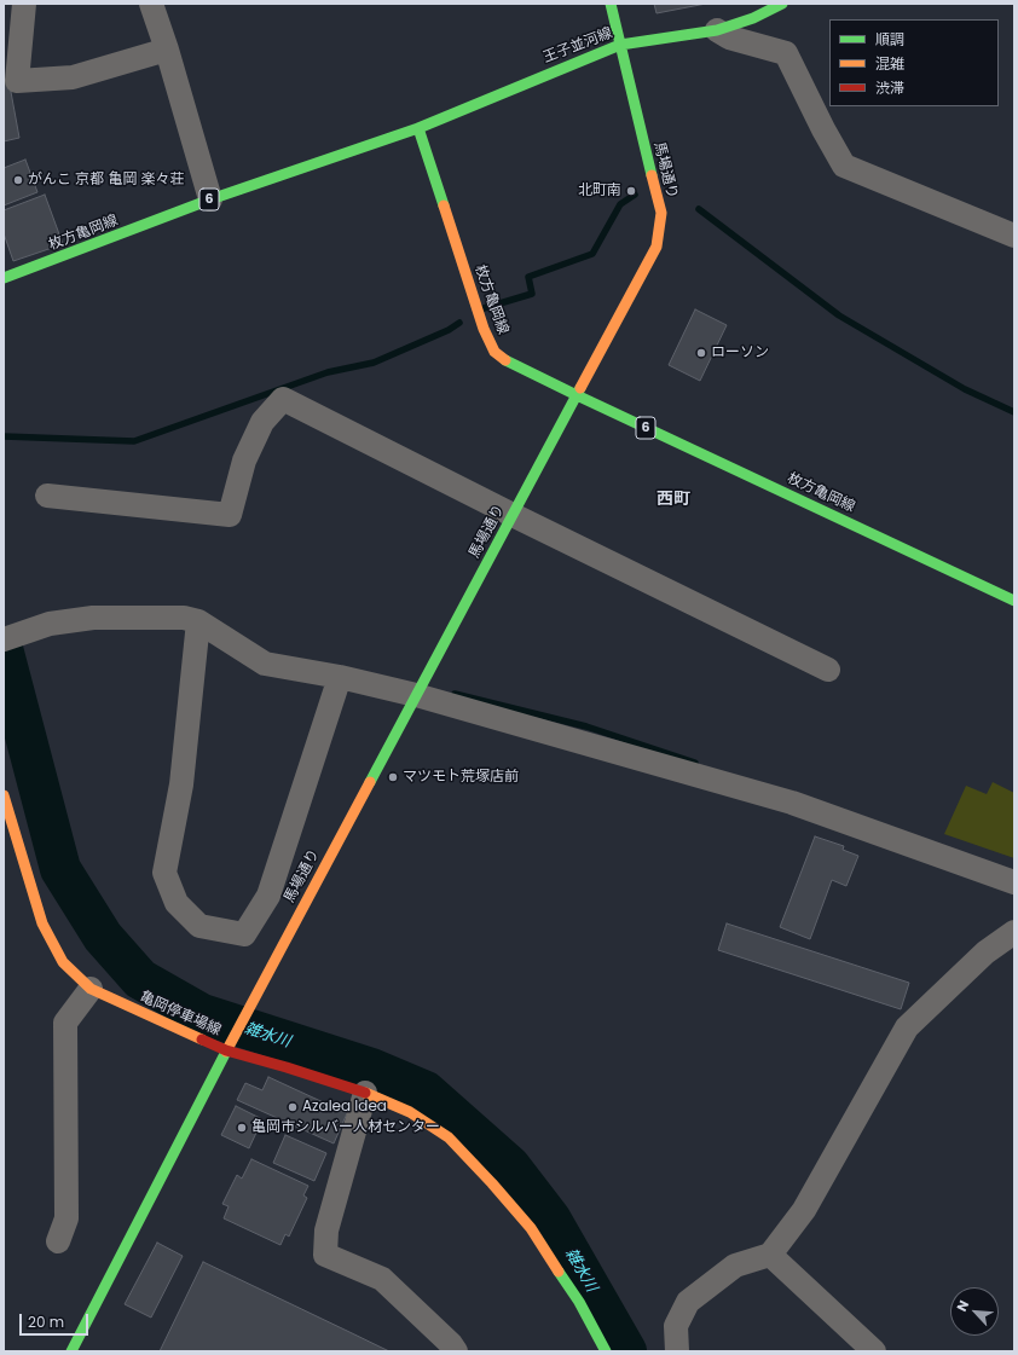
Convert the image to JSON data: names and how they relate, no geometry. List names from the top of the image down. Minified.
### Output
{"streets":{"main road":["王子並河線","馬場通り","6","枚方亀岡線","亀岡停車場線"]},"crossings":[["王子並河線","馬場通り"],["王子並河線","枚方亀岡線"],["馬場通り","枚方亀岡線"],["馬場通り","亀岡停車場線"]],"districts":["西町"],"water":["雑水川"],"places":["がんこ 京都 亀岡 楽々荘","北町南","ローソン","マツモト荒塚店前","Azalea Idea","亀岡市シルバー人材センター"],"legend":["順調","混雑","渋滞"],"scale_bar":"20 m","north":"top left"}
